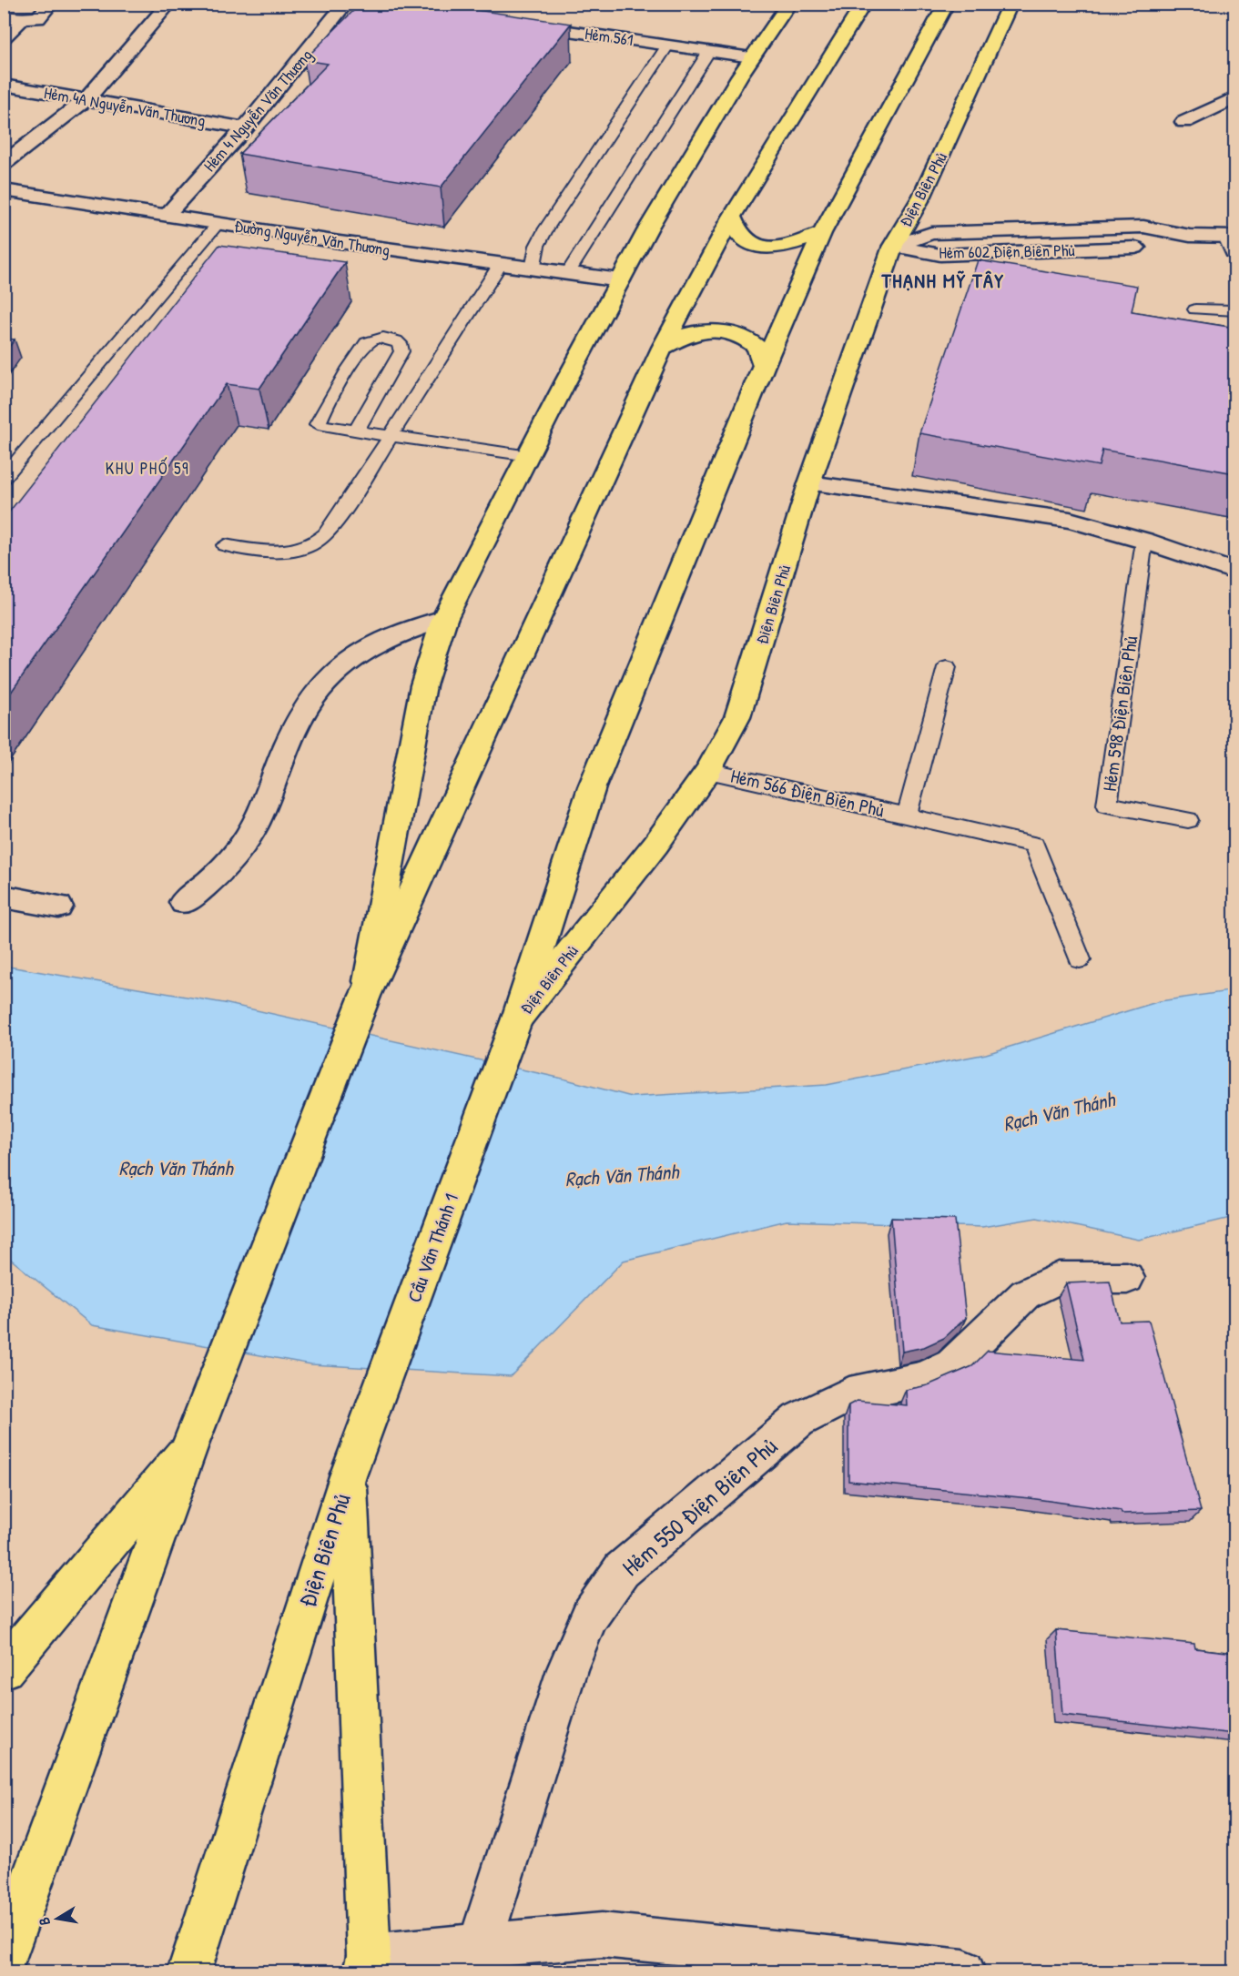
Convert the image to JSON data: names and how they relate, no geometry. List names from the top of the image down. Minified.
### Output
{"streets":{"main road":["Điện Biên Phủ","Cầu Văn Thánh 1"],"street":["Hẻm 561","Hẻm 4A Nguyễn Văn Thương","Hẻm 4 Nguyễn Văn Thương","Đường Nguyễn Văn Thương","Hẻm 602 Điện Biên Phủ","Hẻm 550 Điện Biên Phủ"],"lane":["Hẻm 598 Điện Biên Phủ","Hẻm 566 Điện Biên Phủ"]},"crossings":[["Hẻm 4A Nguyễn Văn Thương","Hẻm 4 Nguyễn Văn Thương"],["Hẻm 4 Nguyễn Văn Thương","Đường Nguyễn Văn Thương"],["Điện Biên Phủ","Hẻm 602 Điện Biên Phủ"],["Điện Biên Phủ","Hẻm 566 Điện Biên Phủ"],["Điện Biên Phủ","Cầu Văn Thánh 1"]],"districts":["THẠNH MỸ TÂY","KHU PHỐ 59"],"water":["Rạch Văn Thánh"],"north":"left"}
